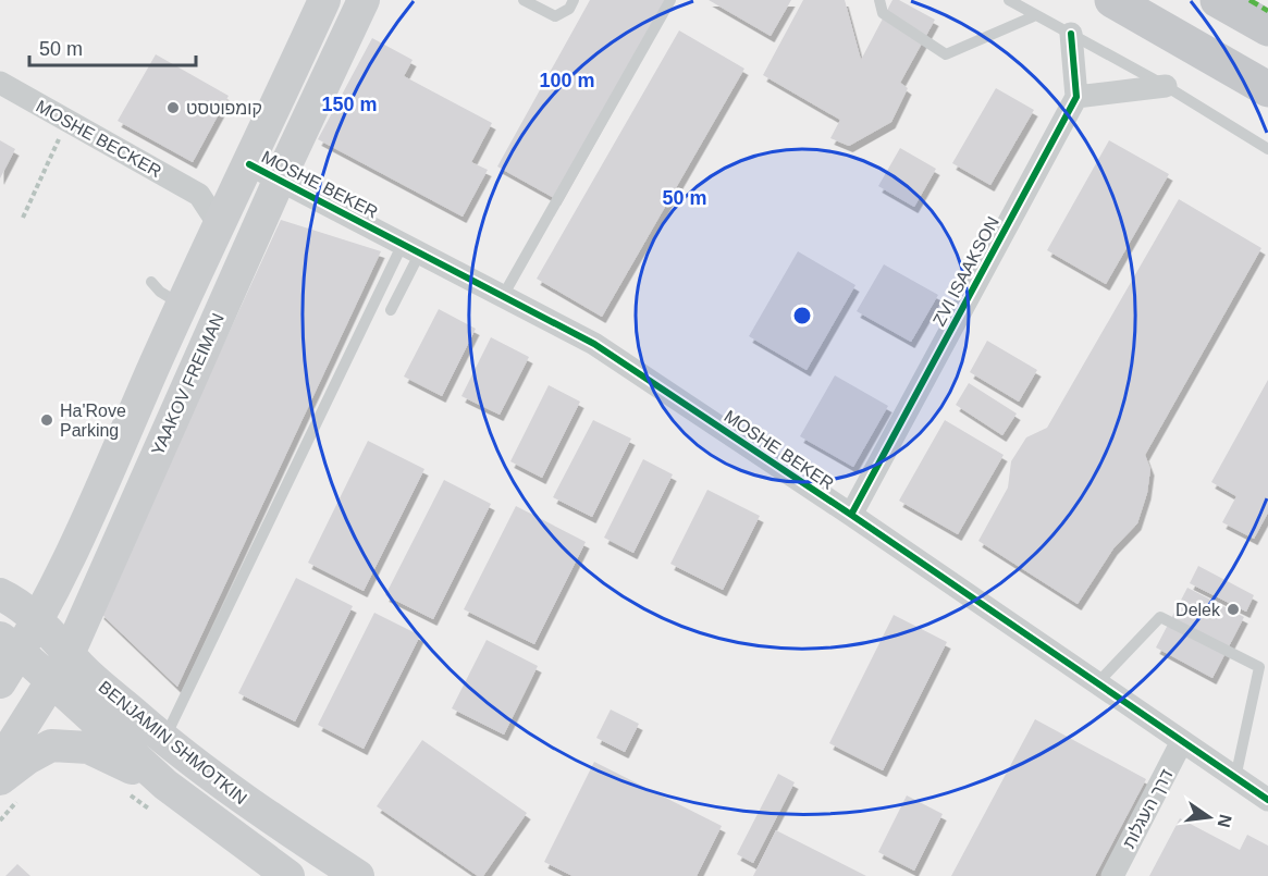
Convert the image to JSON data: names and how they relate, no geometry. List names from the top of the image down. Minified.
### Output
{"streets":{"main road":["YAAKOV FREIMAN","BENJAMIN SHMOTKIN"],"street":["MOSHE BECKER","MOSHE BEKER","ZVI ISAAKSON","דרך העגלות"]},"crossings":[["MOSHE BECKER","YAAKOV FREIMAN"],["MOSHE BEKER","ZVI ISAAKSON"],["MOSHE BEKER","YAAKOV FREIMAN"],["MOSHE BEKER","דרך העגלות"],["YAAKOV FREIMAN","BENJAMIN SHMOTKIN"]],"places":["קומפוטסט","Ha'Rove Parking","Delek"],"scale_bar":"50 m","north":"right","rings":["100 m","150 m","50 m"]}
